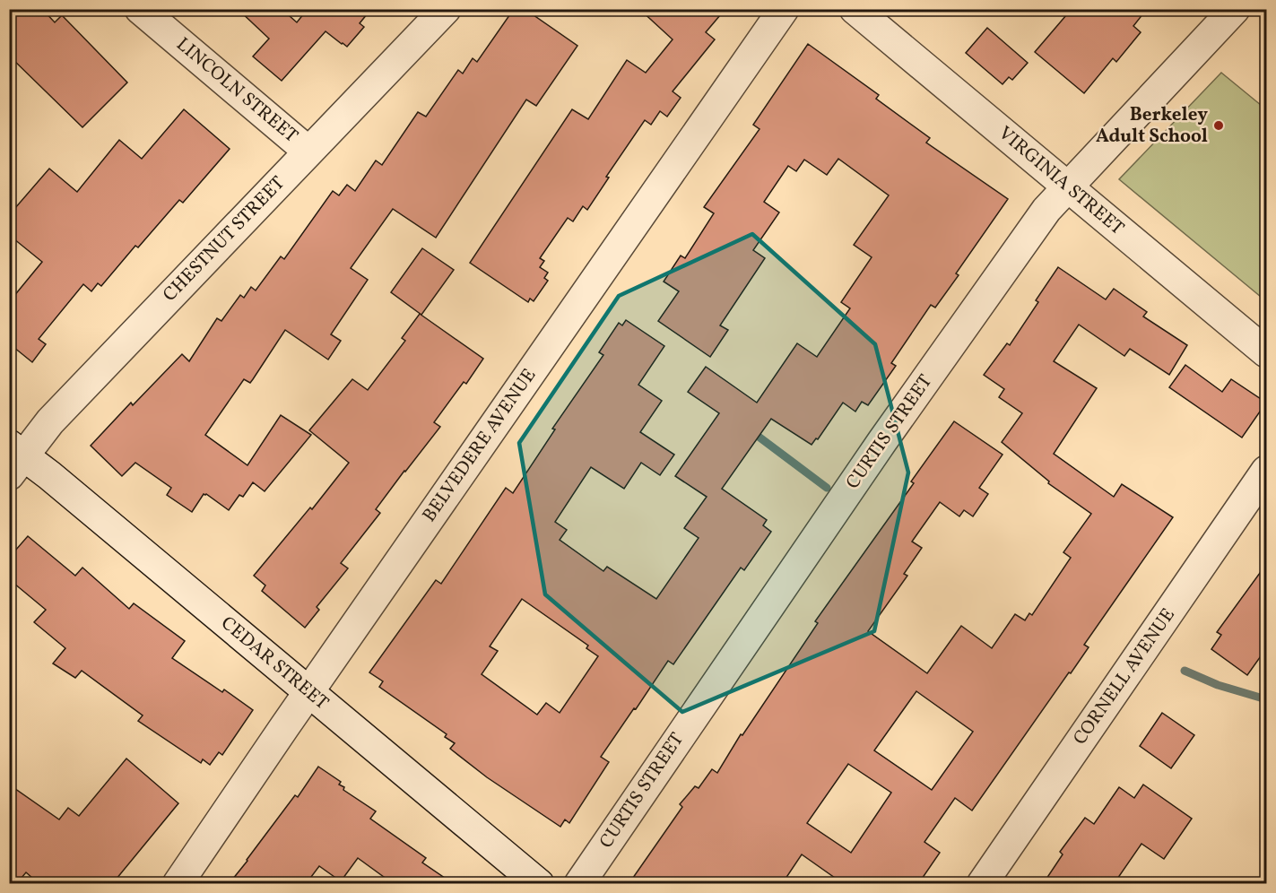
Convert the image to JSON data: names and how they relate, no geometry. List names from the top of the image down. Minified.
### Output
{"streets":{"street":["LINCOLN STREET","VIRGINIA STREET","CHESTNUT STREET","CURTIS STREET","BELVEDERE AVENUE","CEDAR STREET","CORNELL AVENUE"]},"crossings":[["LINCOLN STREET","CHESTNUT STREET"],["VIRGINIA STREET","CURTIS STREET"],["CHESTNUT STREET","CEDAR STREET"],["BELVEDERE AVENUE","CEDAR STREET"]],"places":["Berkeley Adult School"]}
